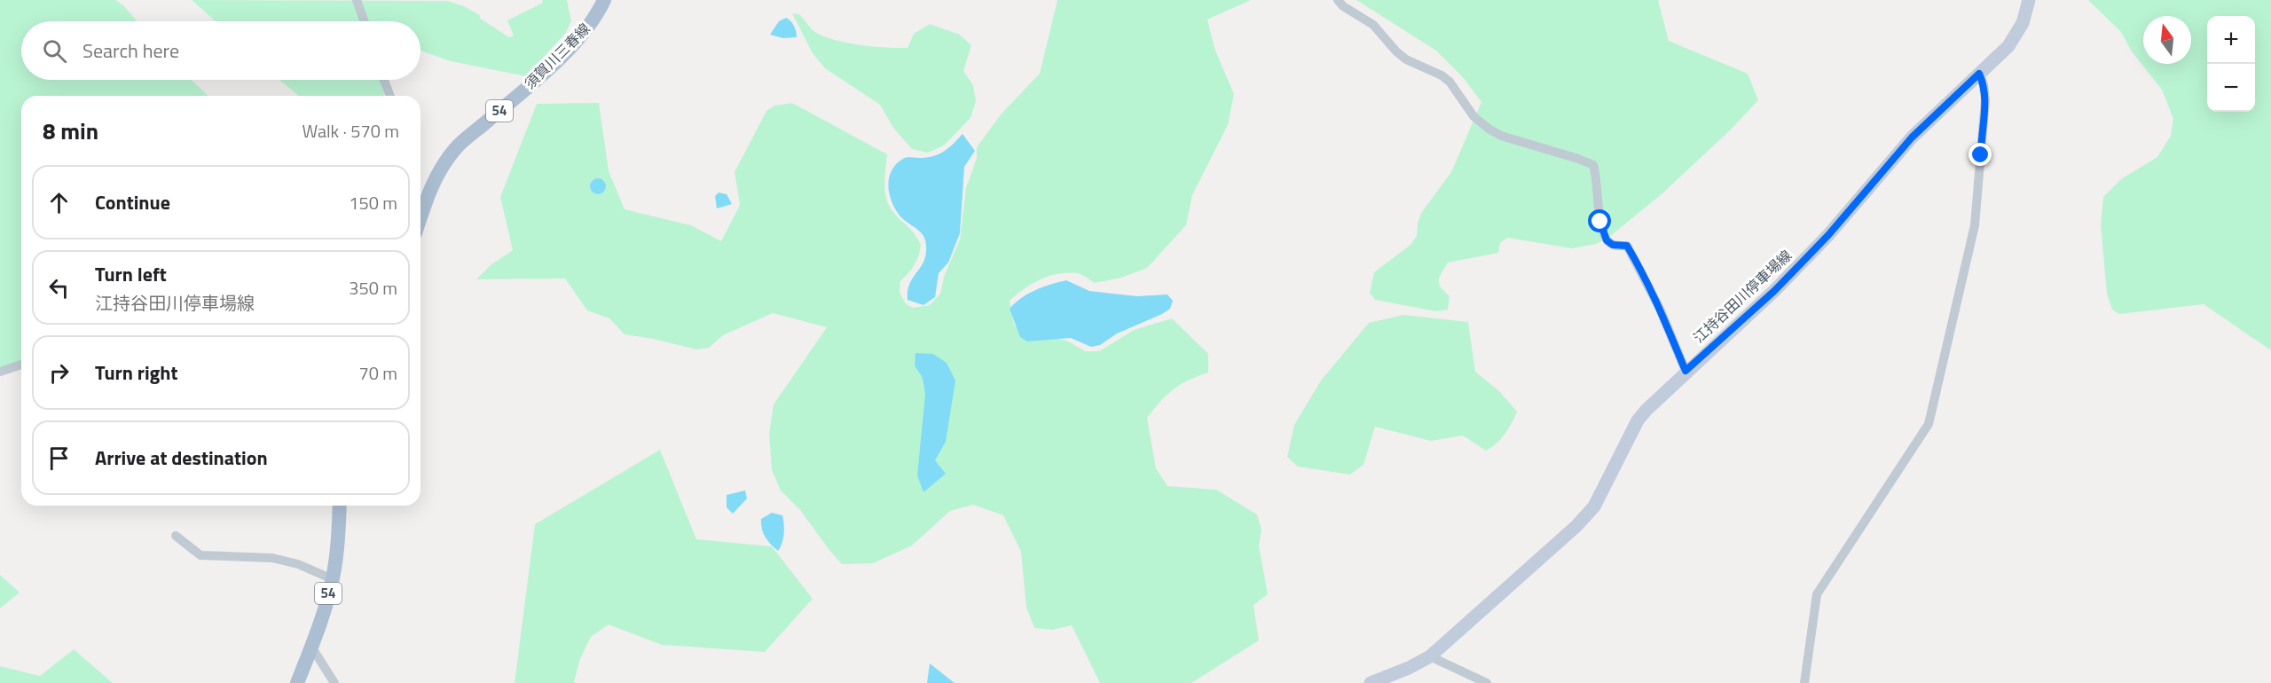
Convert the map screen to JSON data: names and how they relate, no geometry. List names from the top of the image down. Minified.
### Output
{"streets":{"main road":["須賀川三春線","54","江持谷田川停車場線"]},"north":"top","page":{"map_buttons":["+","−"],"search":"Search here","heading":["8 min","Walk · 570 m"],"list":[["Continue","150 m"],["Turn left","江持谷田川停車場線","350 m"],["Turn right","70 m"],"Arrive at destination"]}}
